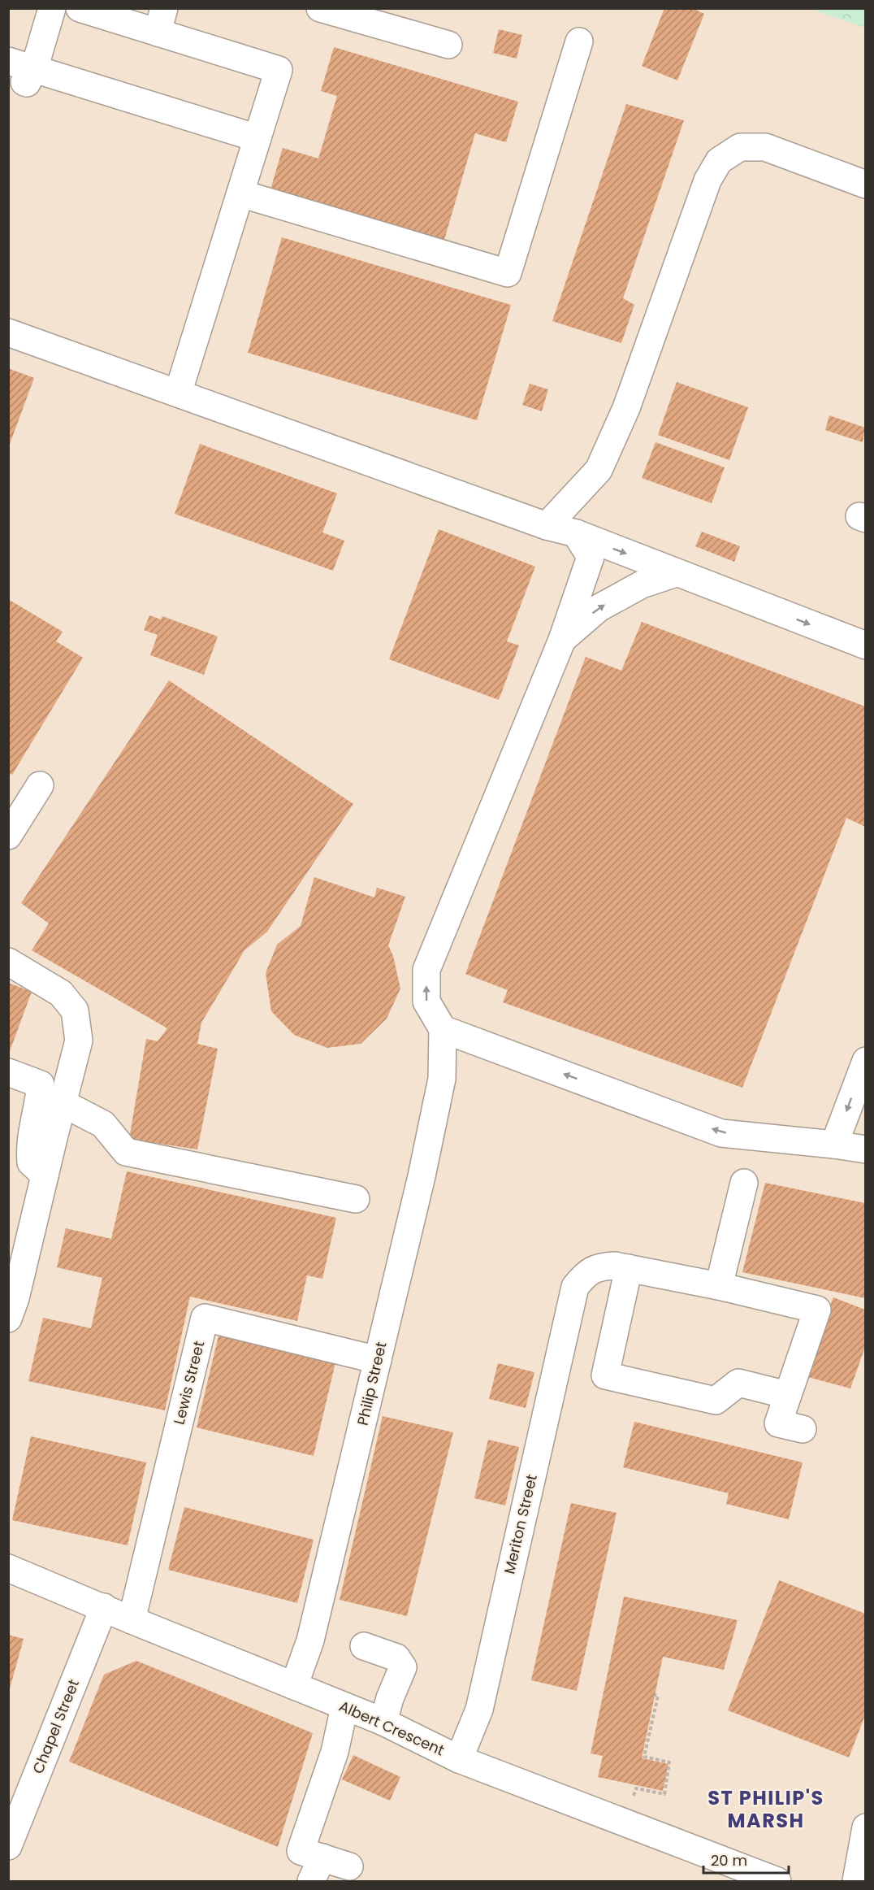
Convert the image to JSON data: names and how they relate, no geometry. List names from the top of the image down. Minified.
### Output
{"streets":{"street":["Lewis Street","Philip Street","Meriton Street","Chapel Street","Albert Crescent"]},"crossings":[["Lewis Street","Philip Street"],["Lewis Street","Albert Crescent"],["Philip Street","Albert Crescent"],["Meriton Street","Albert Crescent"],["Chapel Street","Albert Crescent"]],"districts":["ST PHILIP'S MARSH"],"scale_bar":"20 m"}
